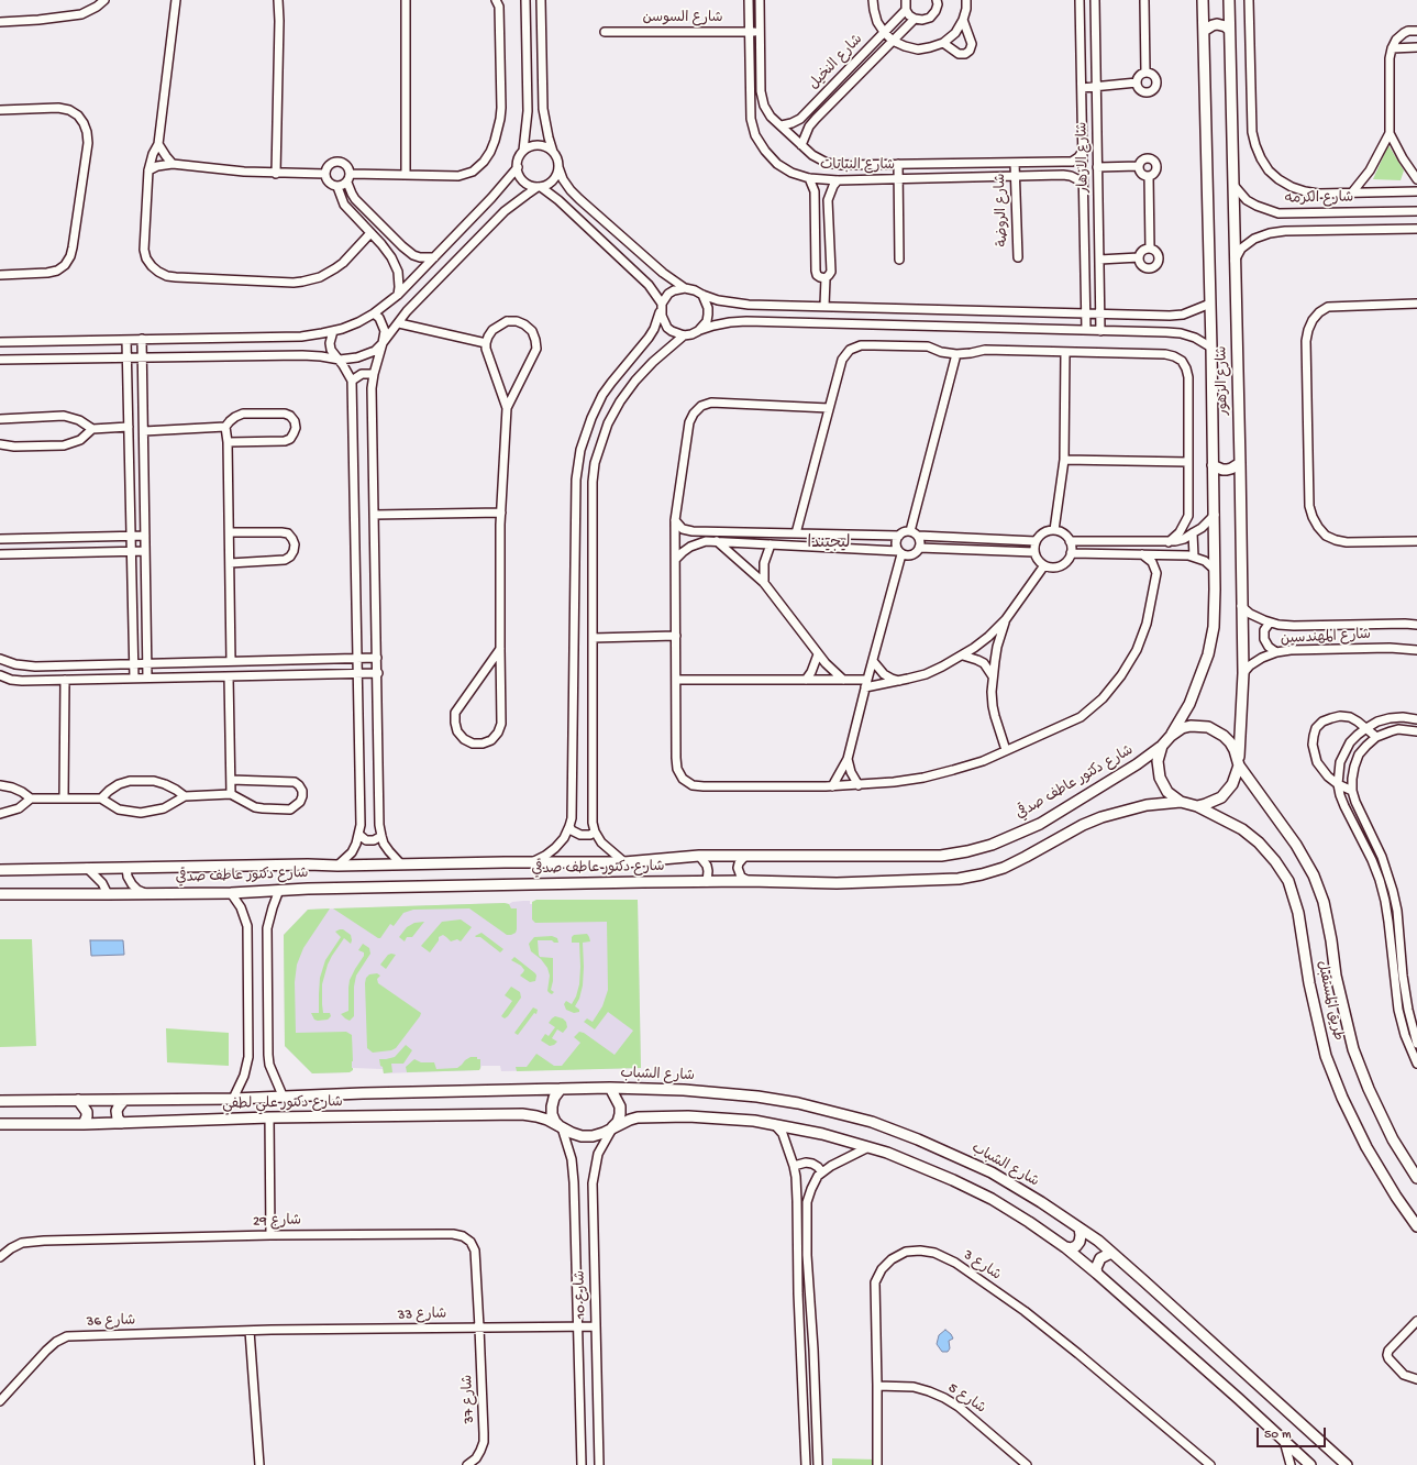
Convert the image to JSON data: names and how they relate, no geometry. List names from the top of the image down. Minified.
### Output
{"streets":{"street":["شارع السوسن","شارع النخيل","شارع الازهار","شارع النباتات","شارع الكرمه","شارع الروضة","شارع الزهور","شارع المهندسين","شارع دكتور عاطف صدقي","طريق المستقبل","شارع الشباب","شارع دكتور علي لطفي","شارع 29","شارع 3","شارع 10","شارع 33","شارع 36","شارع 37","شارع 5"]},"crossings":[["شارع السوسن","شارع النباتات"],["شارع النخيل","شارع النباتات"],["شارع الازهار","شارع النباتات"],["شارع النباتات","شارع الروضة"],["شارع الكرمه","شارع الزهور"],["شارع الزهور","شارع المهندسين"],["شارع الزهور","شارع دكتور عاطف صدقي"],["شارع الزهور","طريق المستقبل"],["شارع دكتور عاطف صدقي","طريق المستقبل"],["شارع الشباب","شارع دكتور علي لطفي"],["شارع الشباب","شارع 10"],["شارع دكتور علي لطفي","شارع 10"],["شارع 29","شارع 33"],["شارع 29","شارع 37"],["شارع 3","شارع 5"],["شارع 10","شارع 33"],["شارع 33","شارع 36"],["شارع 33","شارع 37"]],"districts":["ليجيندا"],"scale_bar":"50 m"}
